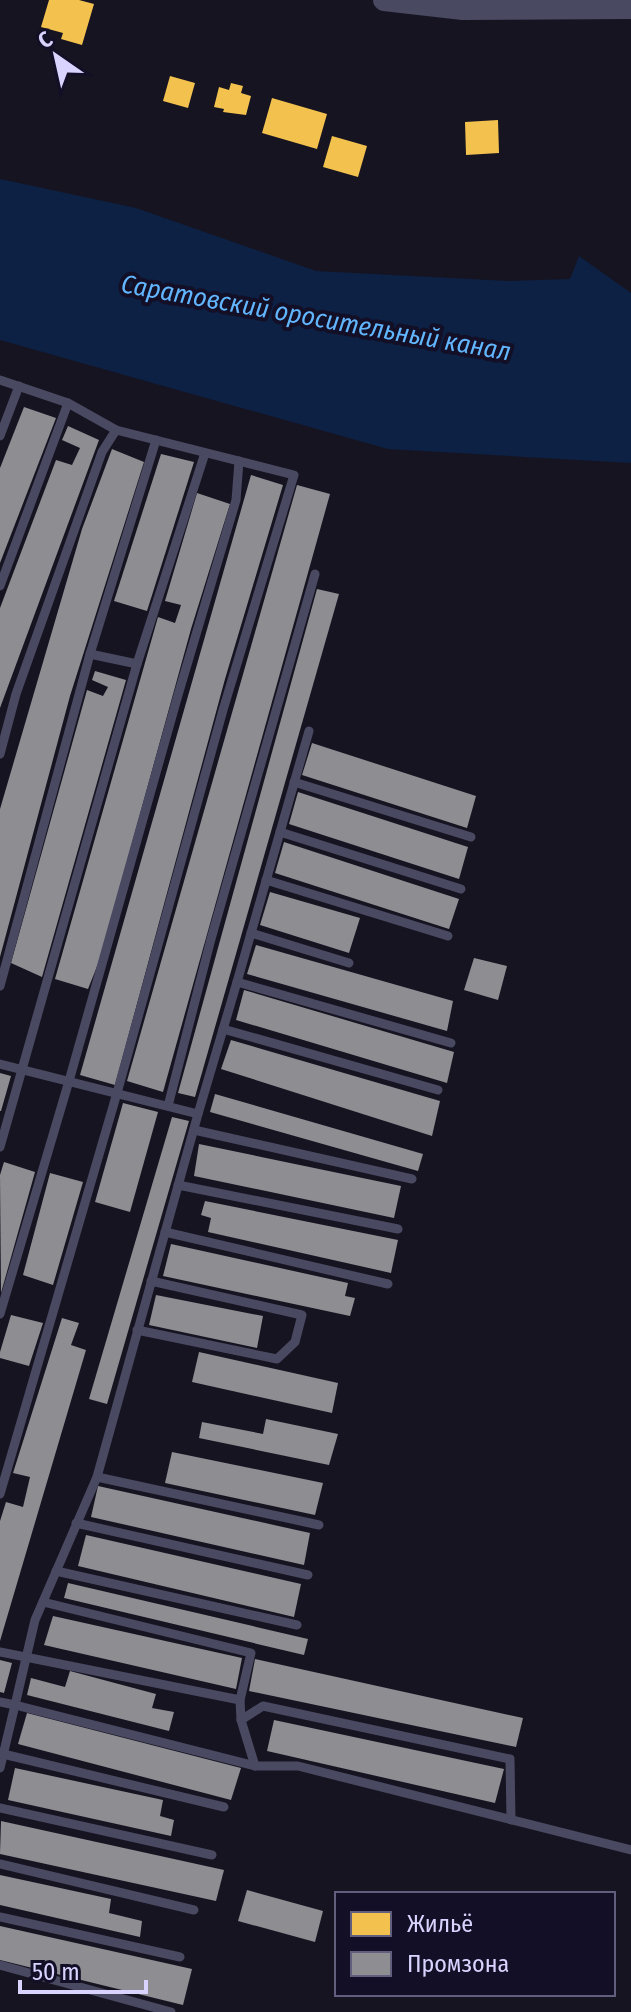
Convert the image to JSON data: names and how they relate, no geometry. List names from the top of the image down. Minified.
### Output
{"water":["Саратовский оросительный канал"],"legend":["Жильё","Промзона"],"scale_bar":"50 m","north":"top left"}
